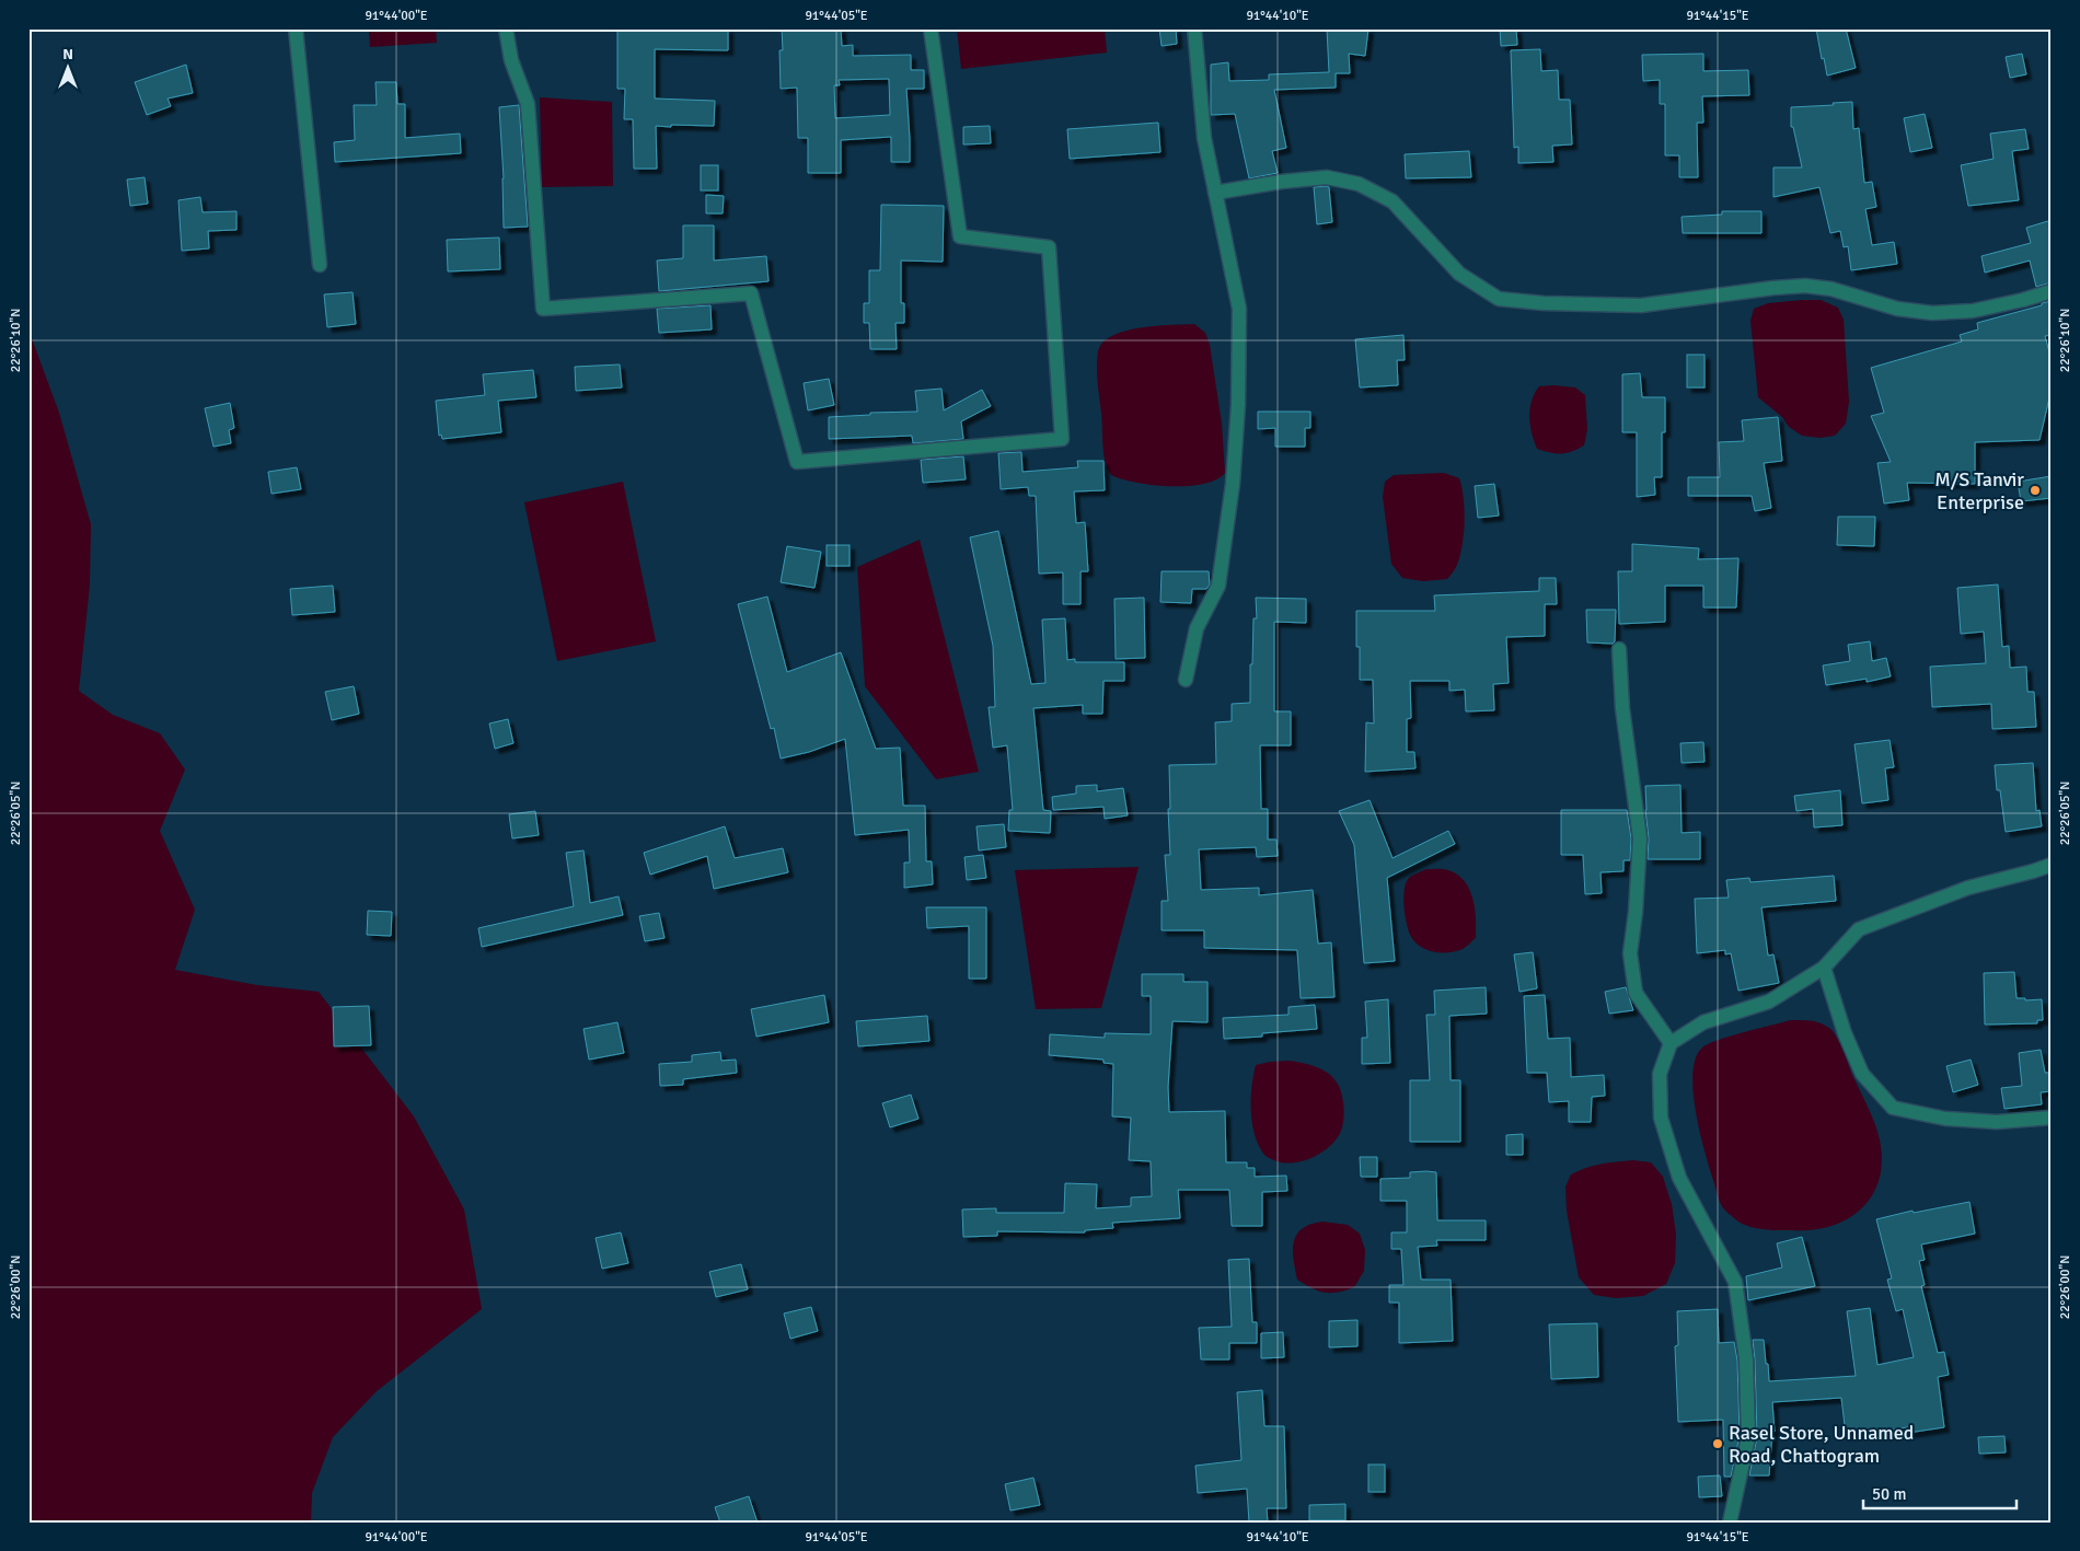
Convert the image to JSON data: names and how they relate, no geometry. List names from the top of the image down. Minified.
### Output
{"places":["M/S Tanvir Enterprise","Rasel Store, Unnamed Road, Chattogram"],"scale_bar":"50 m","north":"top","coordinates":["91°44'00\"E","91°44'05\"E","91°44'10\"E","91°44'15\"E","22°26'10\"N","22°26'05\"N","22°26'00\"N"]}
